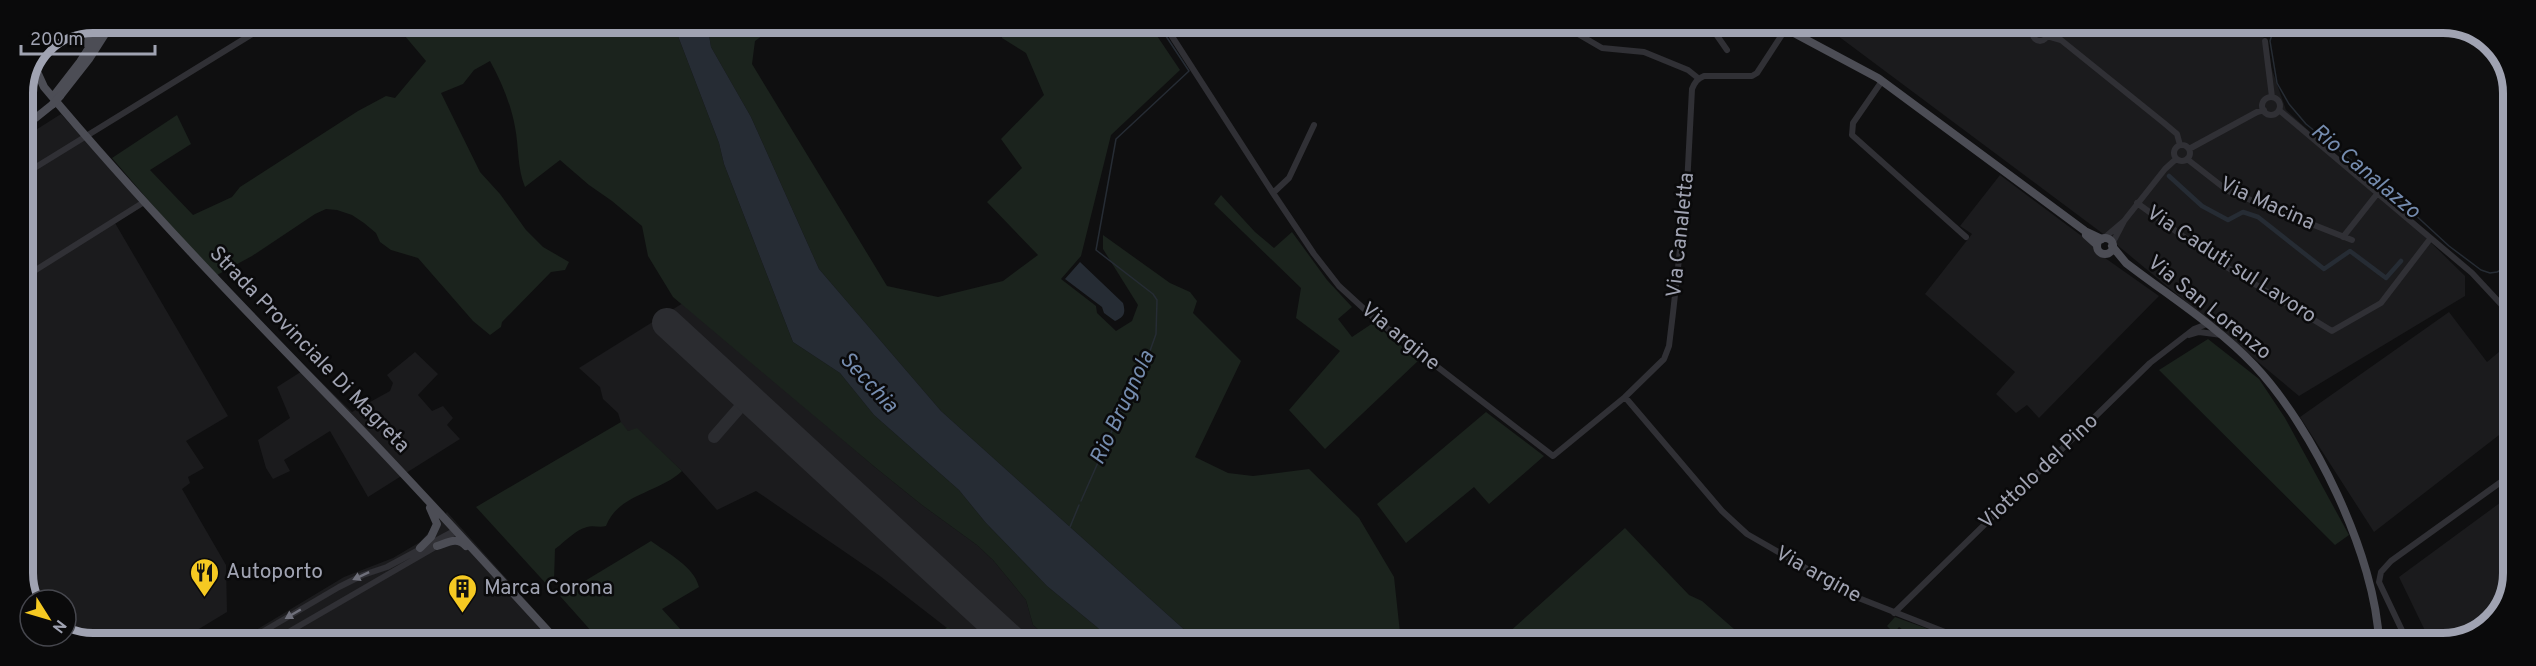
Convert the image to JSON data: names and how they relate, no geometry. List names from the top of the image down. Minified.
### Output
{"streets":{"main road":["Via San Lorenzo","Strada Provinciale Di Magreta"],"street":["Via Macina","Via Canaletta","Via Caduti sul Lavoro","Via argine","Viottolo del Pino"]},"crossings":[["Via Canaletta","Via argine"],["Via San Lorenzo","Viottolo del Pino"],["Via argine","Viottolo del Pino"]],"water":["Rio Canalazzo","Secchia","Rio Brugnola"],"places":{"restaurant":["Autoporto"],"building":["Marca Corona"]},"scale_bar":"200 m","north":"bottom right"}
